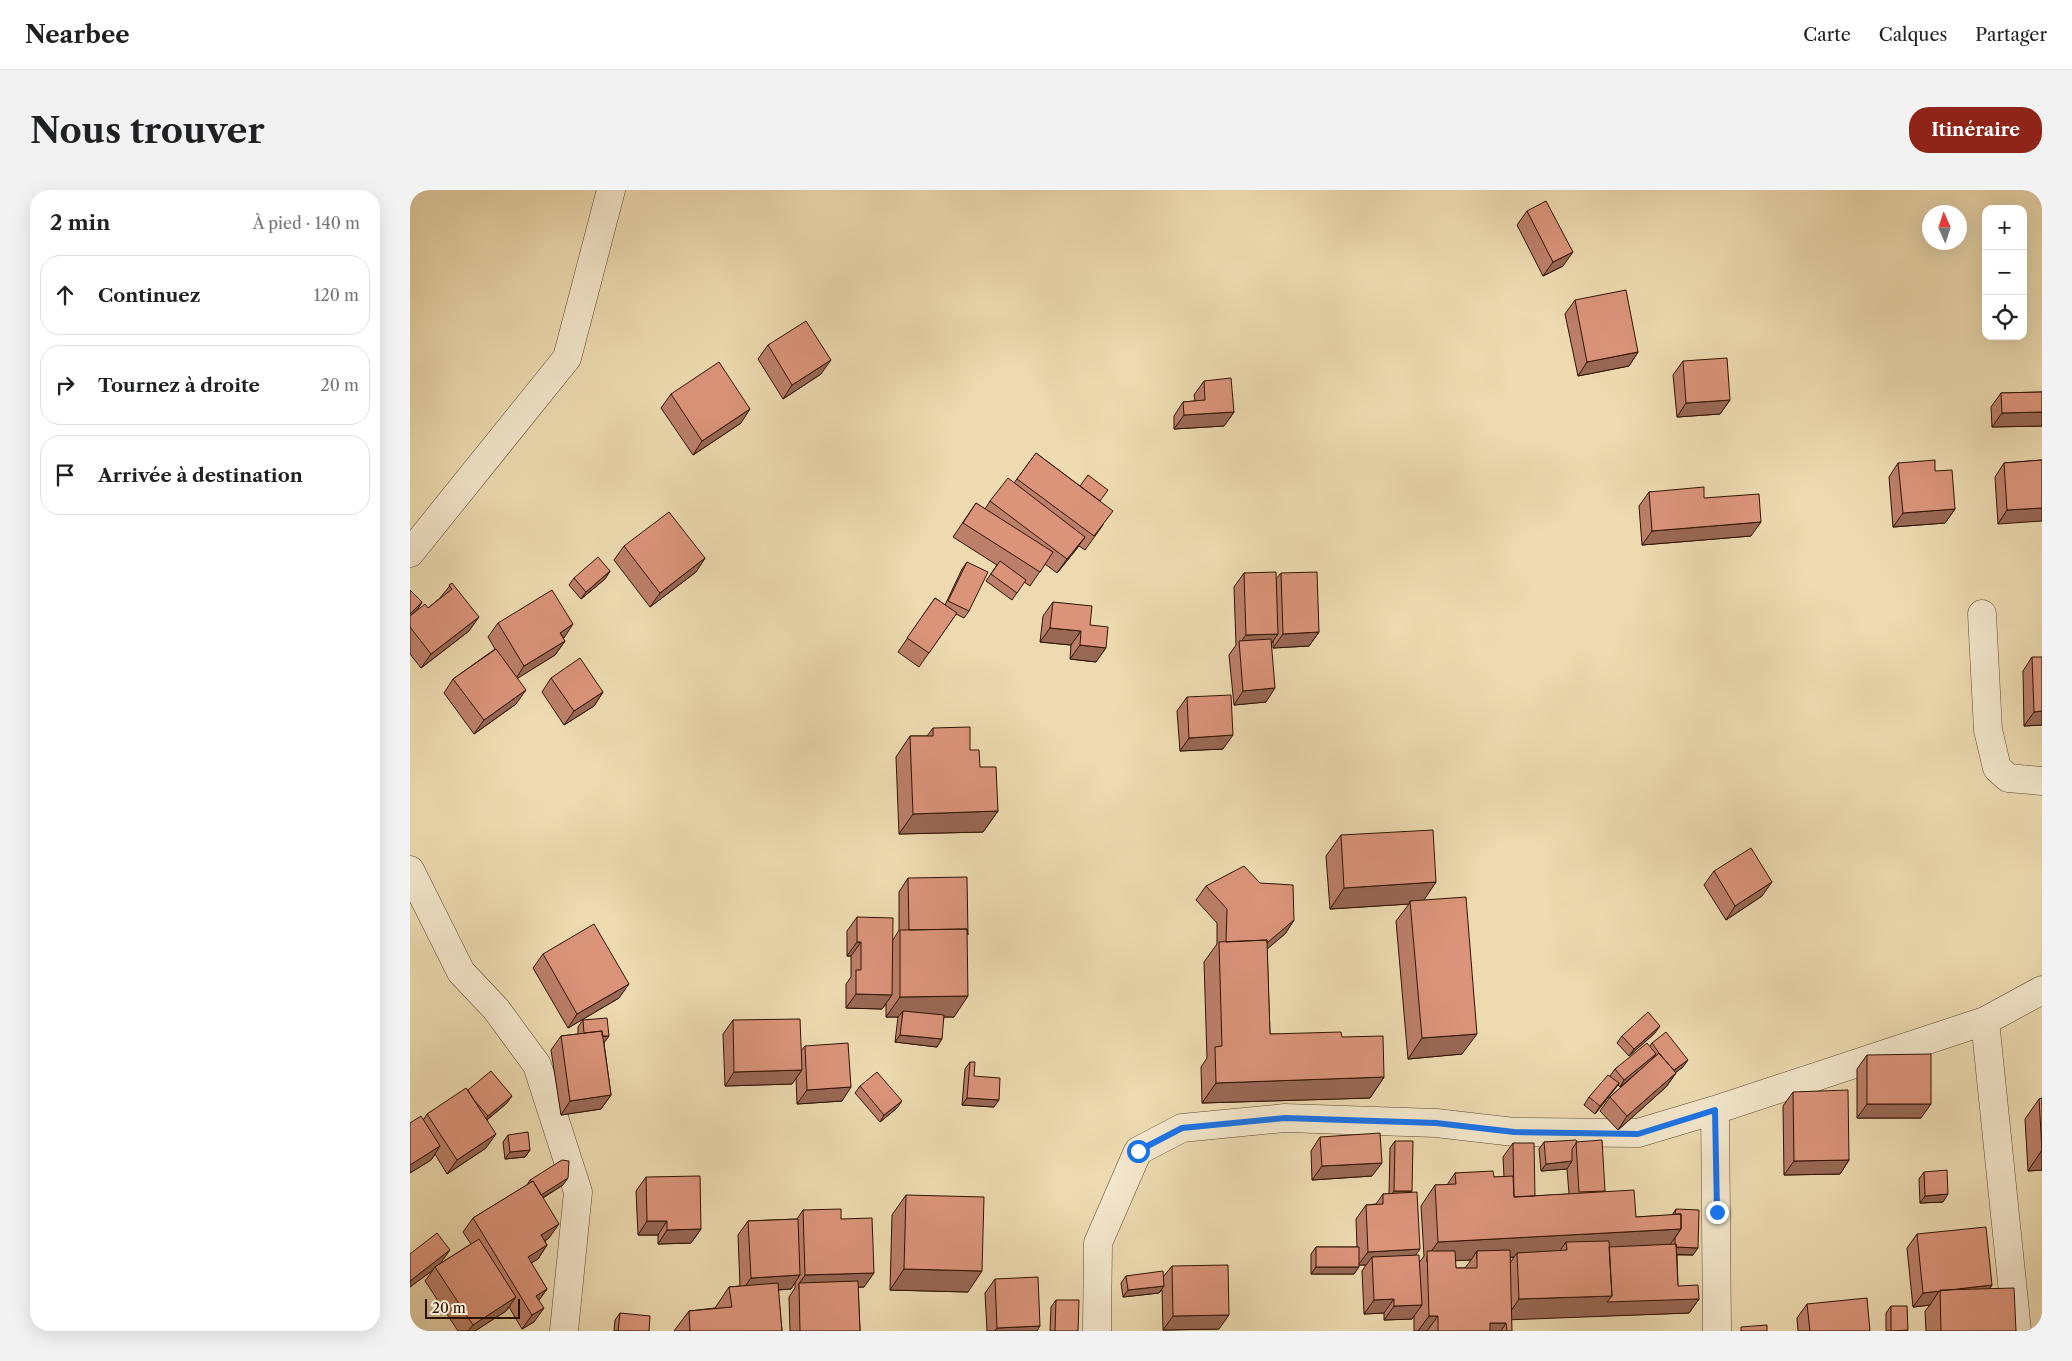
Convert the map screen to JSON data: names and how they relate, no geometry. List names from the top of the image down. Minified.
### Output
{"scale_bar":"20 m","north":"top","page":{"header":"Nearbee","nav":["Carte","Calques","Partager"],"buttons":"Itinéraire","title":"Nous trouver","heading":["2 min","À pied · 140 m"],"map_buttons":["+","−"],"list":[["Continuez","120 m"],["Tournez à droite","20 m"],"Arrivée à destination"],"scale":"20 m"}}
